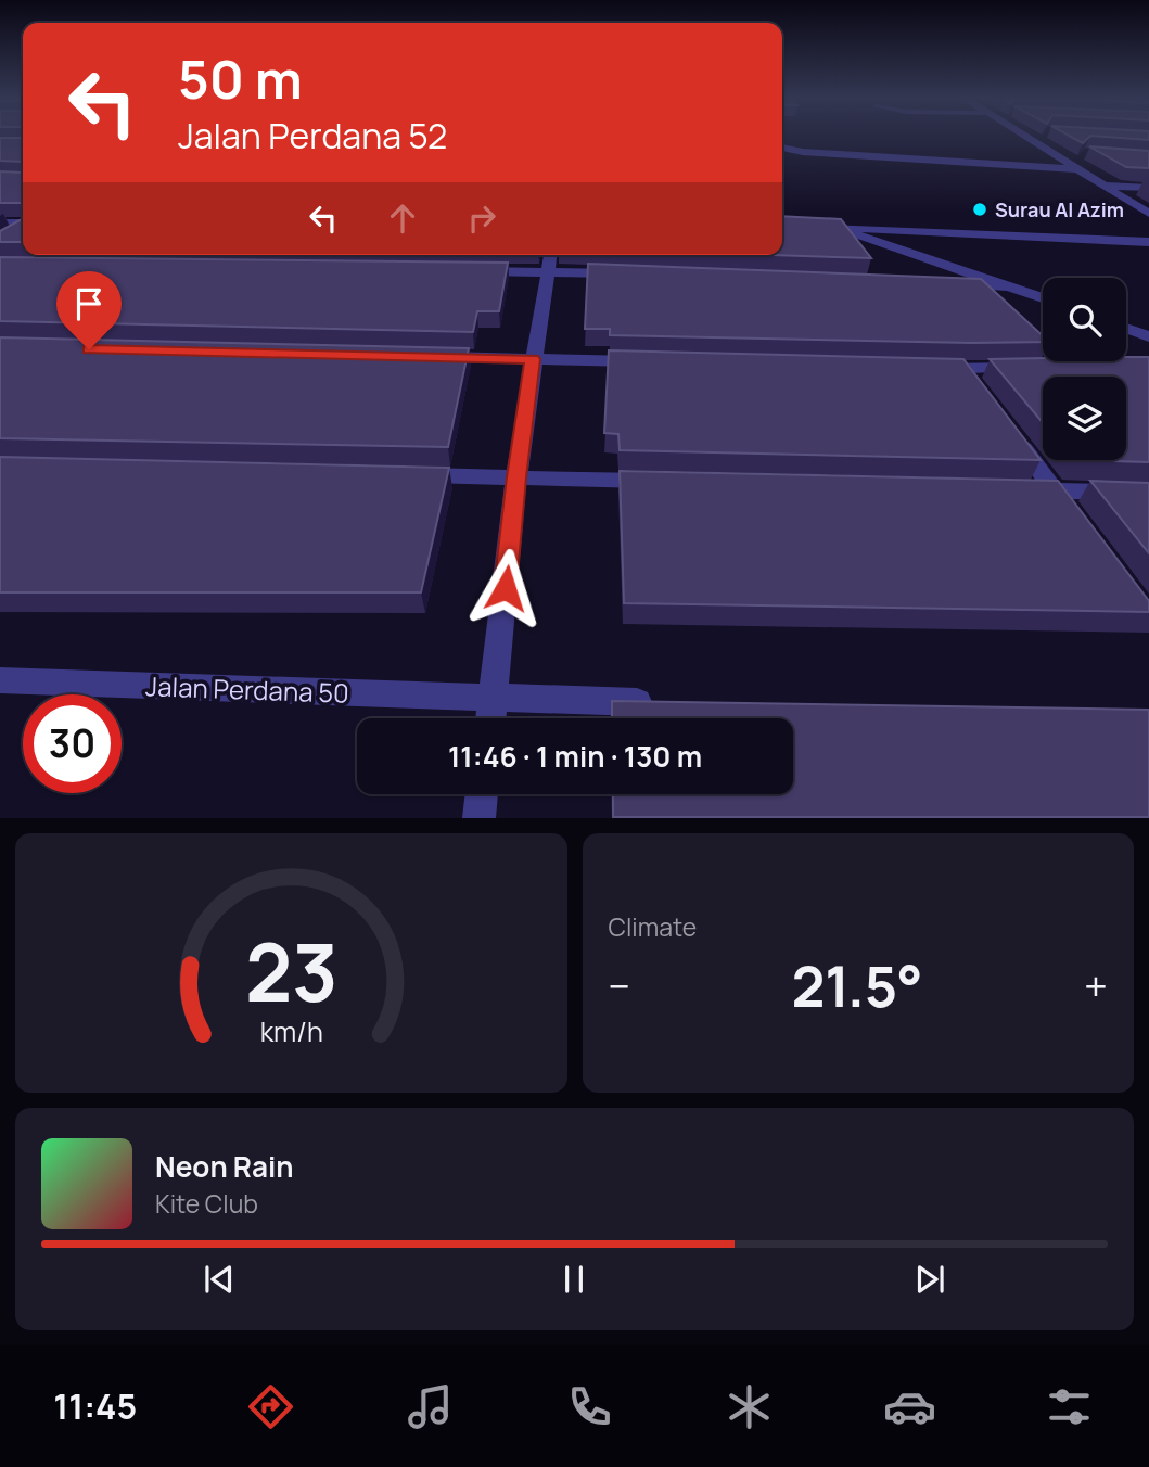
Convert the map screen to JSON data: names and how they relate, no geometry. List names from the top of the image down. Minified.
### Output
{"streets":{"street":["Jalan Perdana 50"]},"places":["Surau Al Azim"],"page":{"turn":["50 m","Jalan Perdana 52"],"limit":"30","trip":"11:46 · 1 min · 130 m","tile":"Climate","heat":["−","21.5°","+"],"song":["Neon Rain","Kite Club"],"tabs":"11:45","gauge":["23","km/h"]}}
